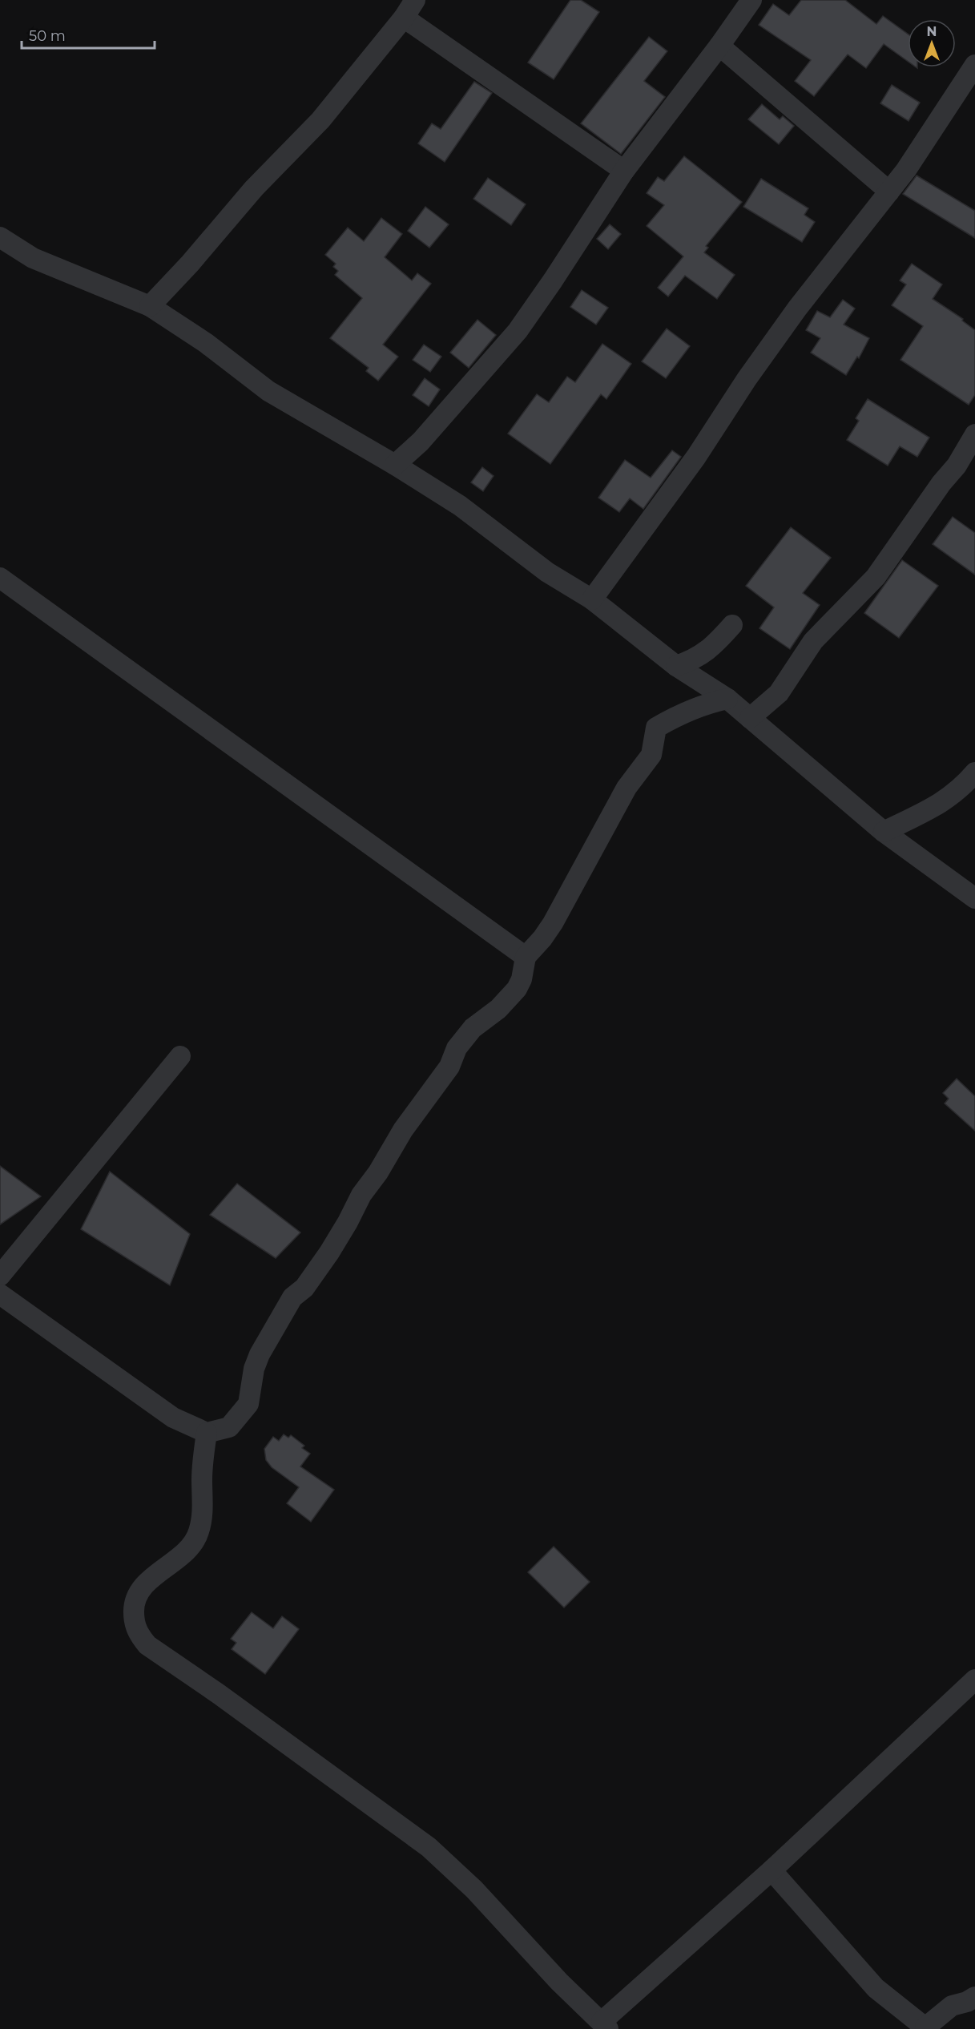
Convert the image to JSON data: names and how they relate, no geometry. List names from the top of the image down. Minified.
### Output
{"scale_bar":"50 m","north":"top"}
